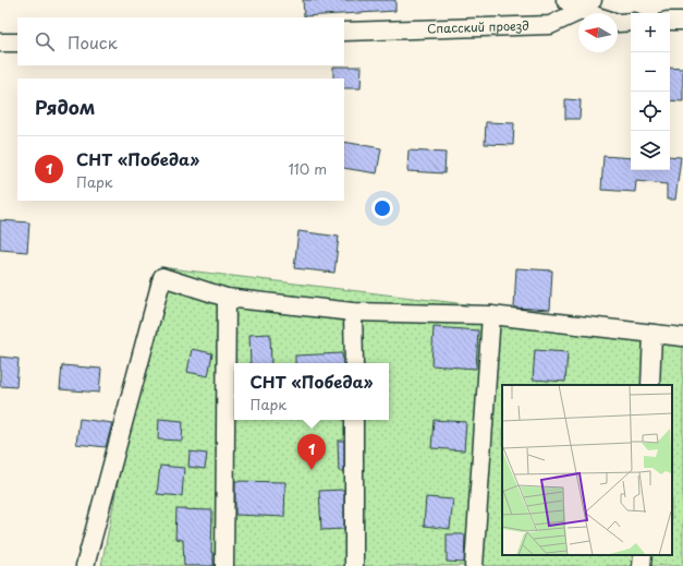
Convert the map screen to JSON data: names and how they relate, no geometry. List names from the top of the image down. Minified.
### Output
{"streets":{"street":["Спасский проезд"]},"north":"left","page":{"map_buttons":["+","−"],"search":"Поиск","heading":"Рядом","list":[{"mark":"1","name":"СНТ «Победа»","note":"Парк","value":"110 m"}],"popup":["СНТ «Победа»","Парк"],"pins":"1"}}
